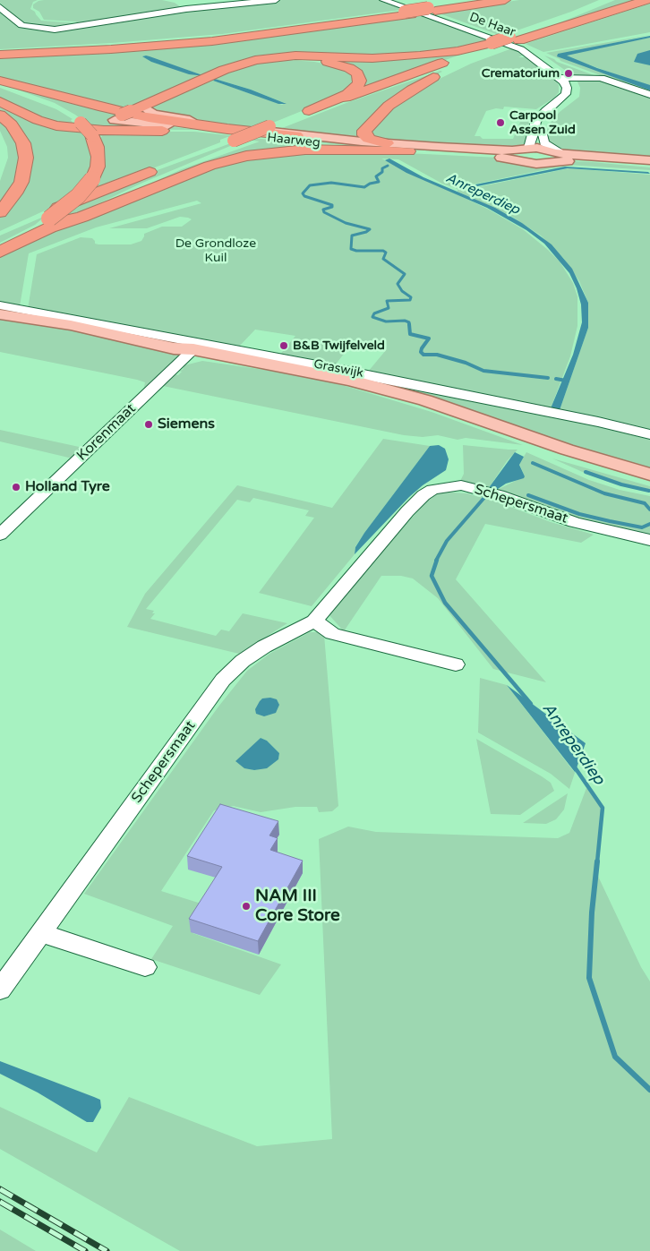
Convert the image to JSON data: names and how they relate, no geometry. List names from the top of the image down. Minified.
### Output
{"streets":{"main road":["Haarweg","Graswijk"],"street":["De Haar","Korenmaat","Schepersmaat"]},"crossings":[["Graswijk","Korenmaat"]],"water":["Anreperdiep"],"parks":["De Grondloze Kuil"],"places":["Crematorium","Carpool Assen Zuid","B&B Twijfelveld","Siemens","Holland Tyre","NAM III Core Store"]}
